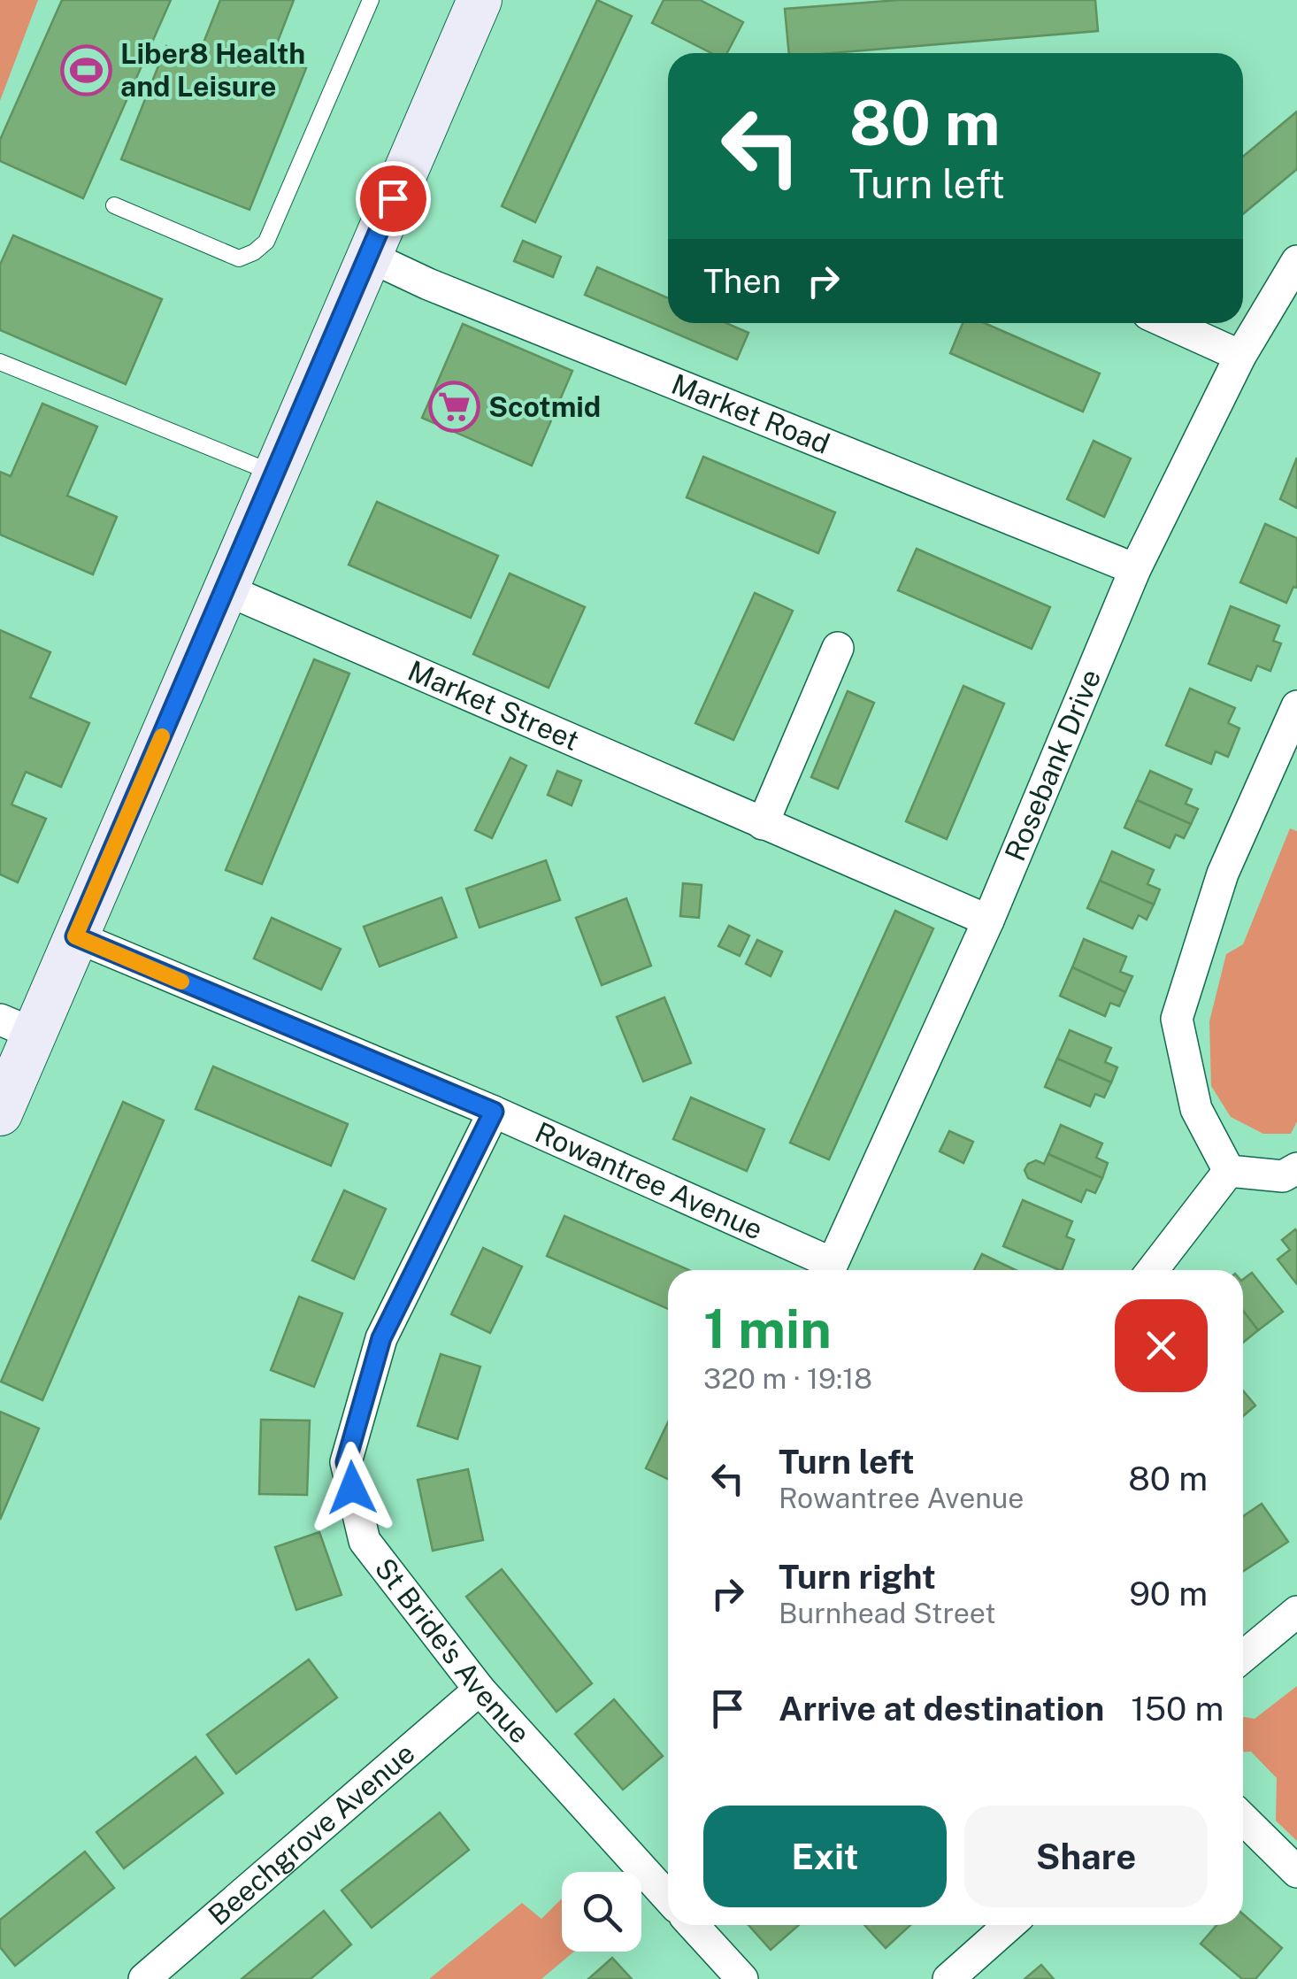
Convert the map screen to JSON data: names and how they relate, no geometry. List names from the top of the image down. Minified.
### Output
{"streets":{"street":["Market Road","Market Street","Rosebank Drive","Rowantree Avenue","St Bride's Avenue","Beechgrove Avenue"]},"crossings":[["Market Road","Rosebank Drive"],["Market Street","Rosebank Drive"],["Rowantree Avenue","St Bride's Avenue"],["St Bride's Avenue","Beechgrove Avenue"]],"places":{"sports":["Liber8 Health and Leisure"],"supermarket":["Scotmid"]},"page":{"turn":["80 m","Turn left"],"then":"Then","heading":["1 min","320 m · 19:18"],"list":[{"name":"Turn left","note":"Rowantree Avenue","value":"80 m"},{"name":"Turn right","note":"Burnhead Street","value":"90 m"},{"name":"Arrive at destination","value":"150 m"}],"buttons":["Exit","Share"]}}
